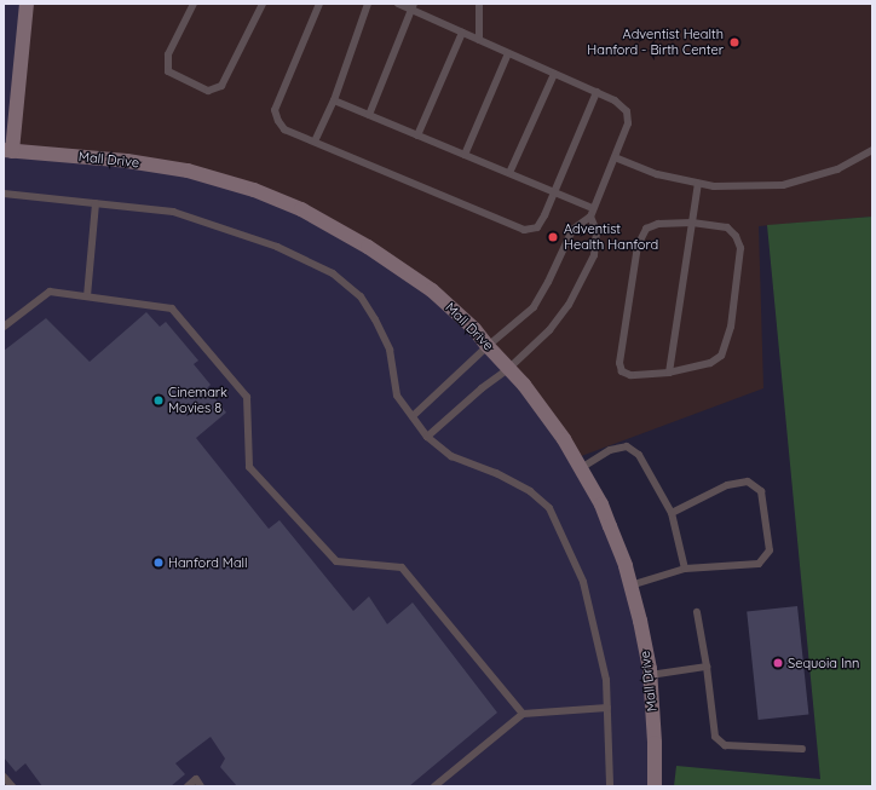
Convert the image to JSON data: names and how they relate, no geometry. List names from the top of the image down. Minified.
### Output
{"streets":{"street":["Mall Drive"]},"places":["Adventist Health Hanford - Birth Center","Adventist Health Hanford","Cinemark Movies 8","Hanford Mall","Sequoia Inn"]}
